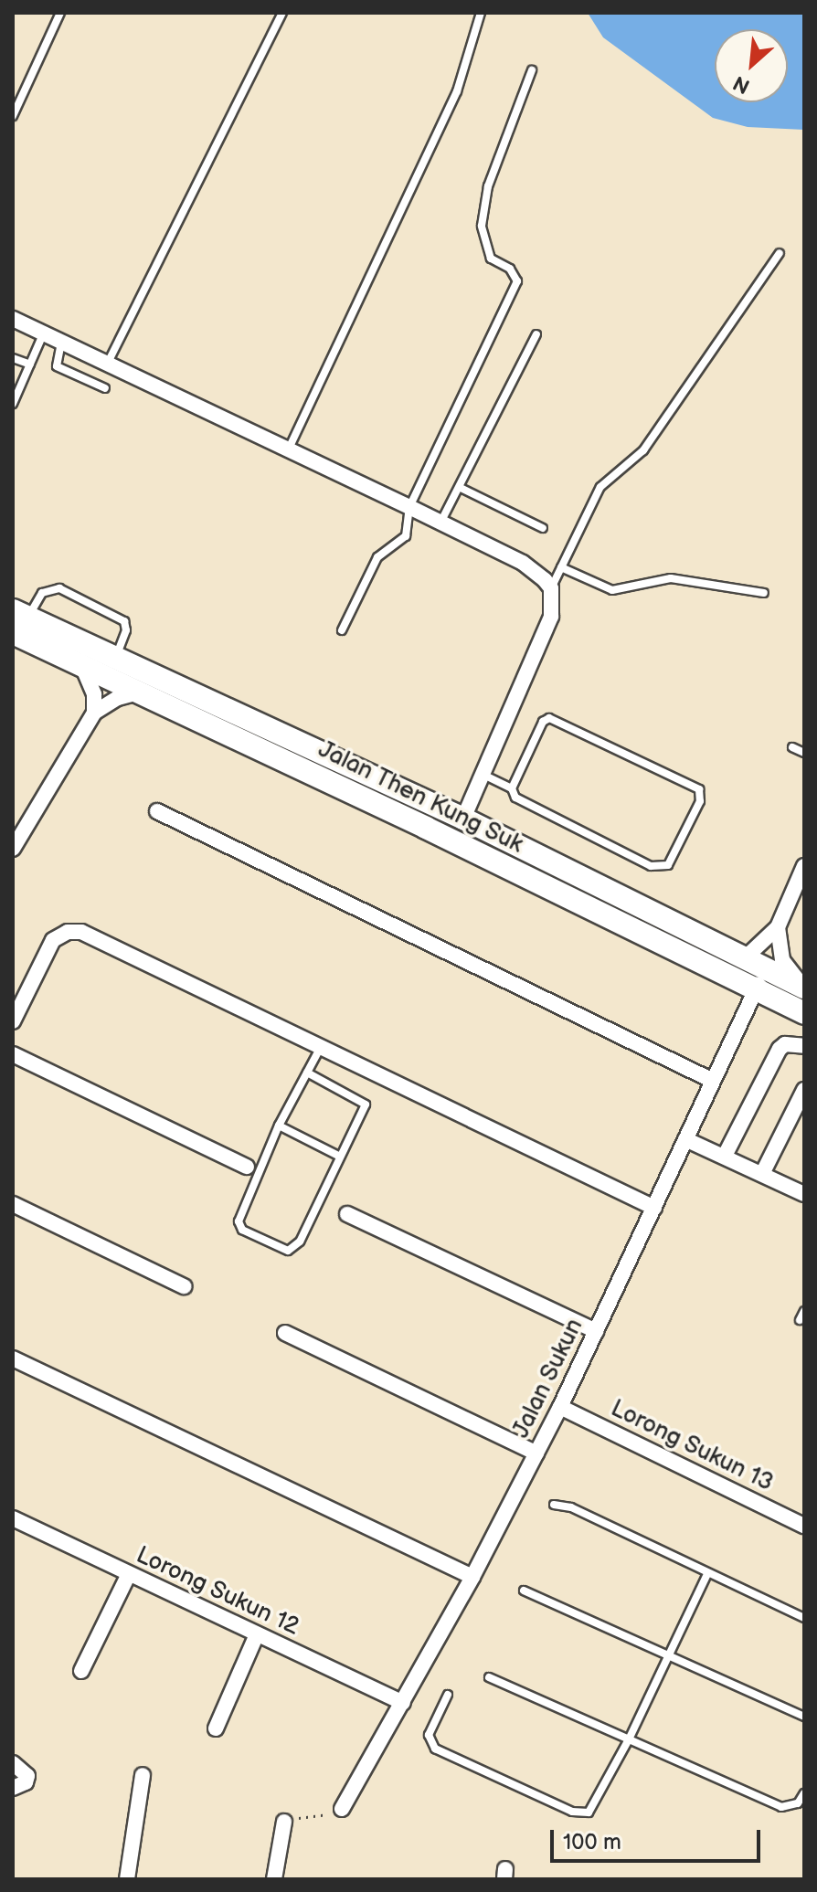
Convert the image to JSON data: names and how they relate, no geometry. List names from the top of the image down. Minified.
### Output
{"streets":{"street":["Jalan Then Kung Suk","Jalan Sukun","Lorong Sukun 13","Lorong Sukun 12"]},"crossings":[["Jalan Then Kung Suk","Jalan Sukun"],["Jalan Sukun","Lorong Sukun 13"],["Jalan Sukun","Lorong Sukun 12"]],"scale_bar":"100 m","north":"bottom left"}
